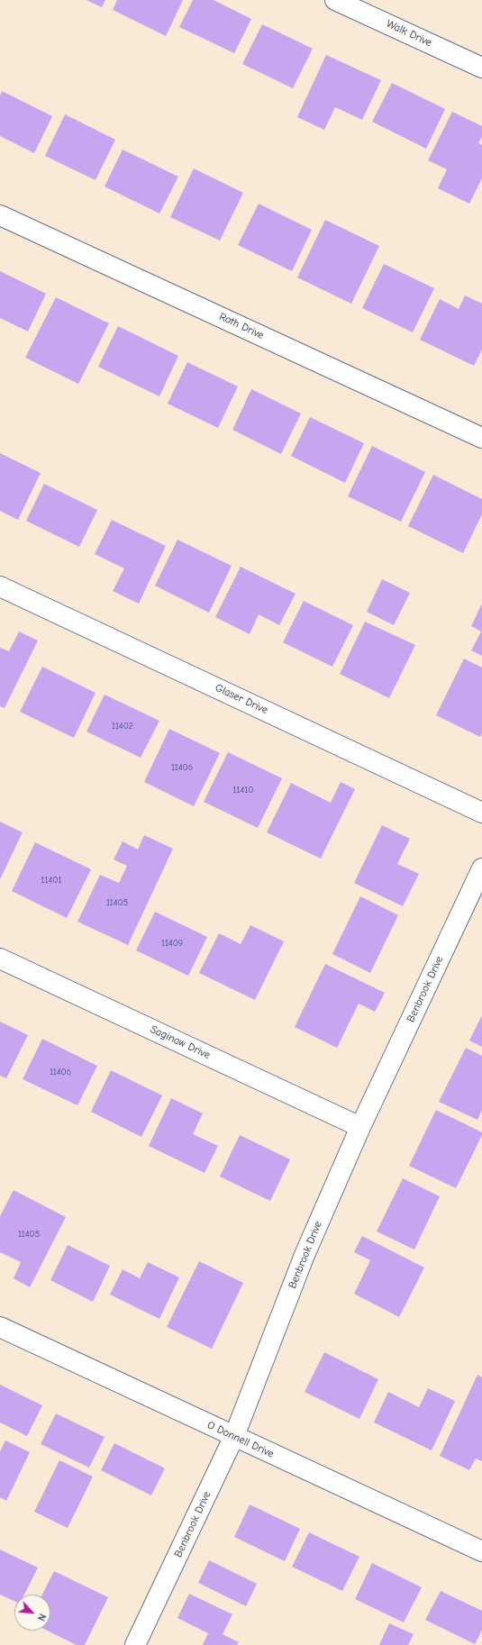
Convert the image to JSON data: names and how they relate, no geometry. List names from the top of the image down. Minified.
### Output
{"streets":{"street":["Walk Drive","Roth Drive","Glaser Drive","Benbrook Drive","Saginaw Drive","O Donnell Drive"]},"crossings":[["Benbrook Drive","Saginaw Drive"],["Benbrook Drive","O Donnell Drive"]],"house_numbers":["11402","11406","11410","11401","11405","11409","11406","11405"],"north":"bottom right"}
